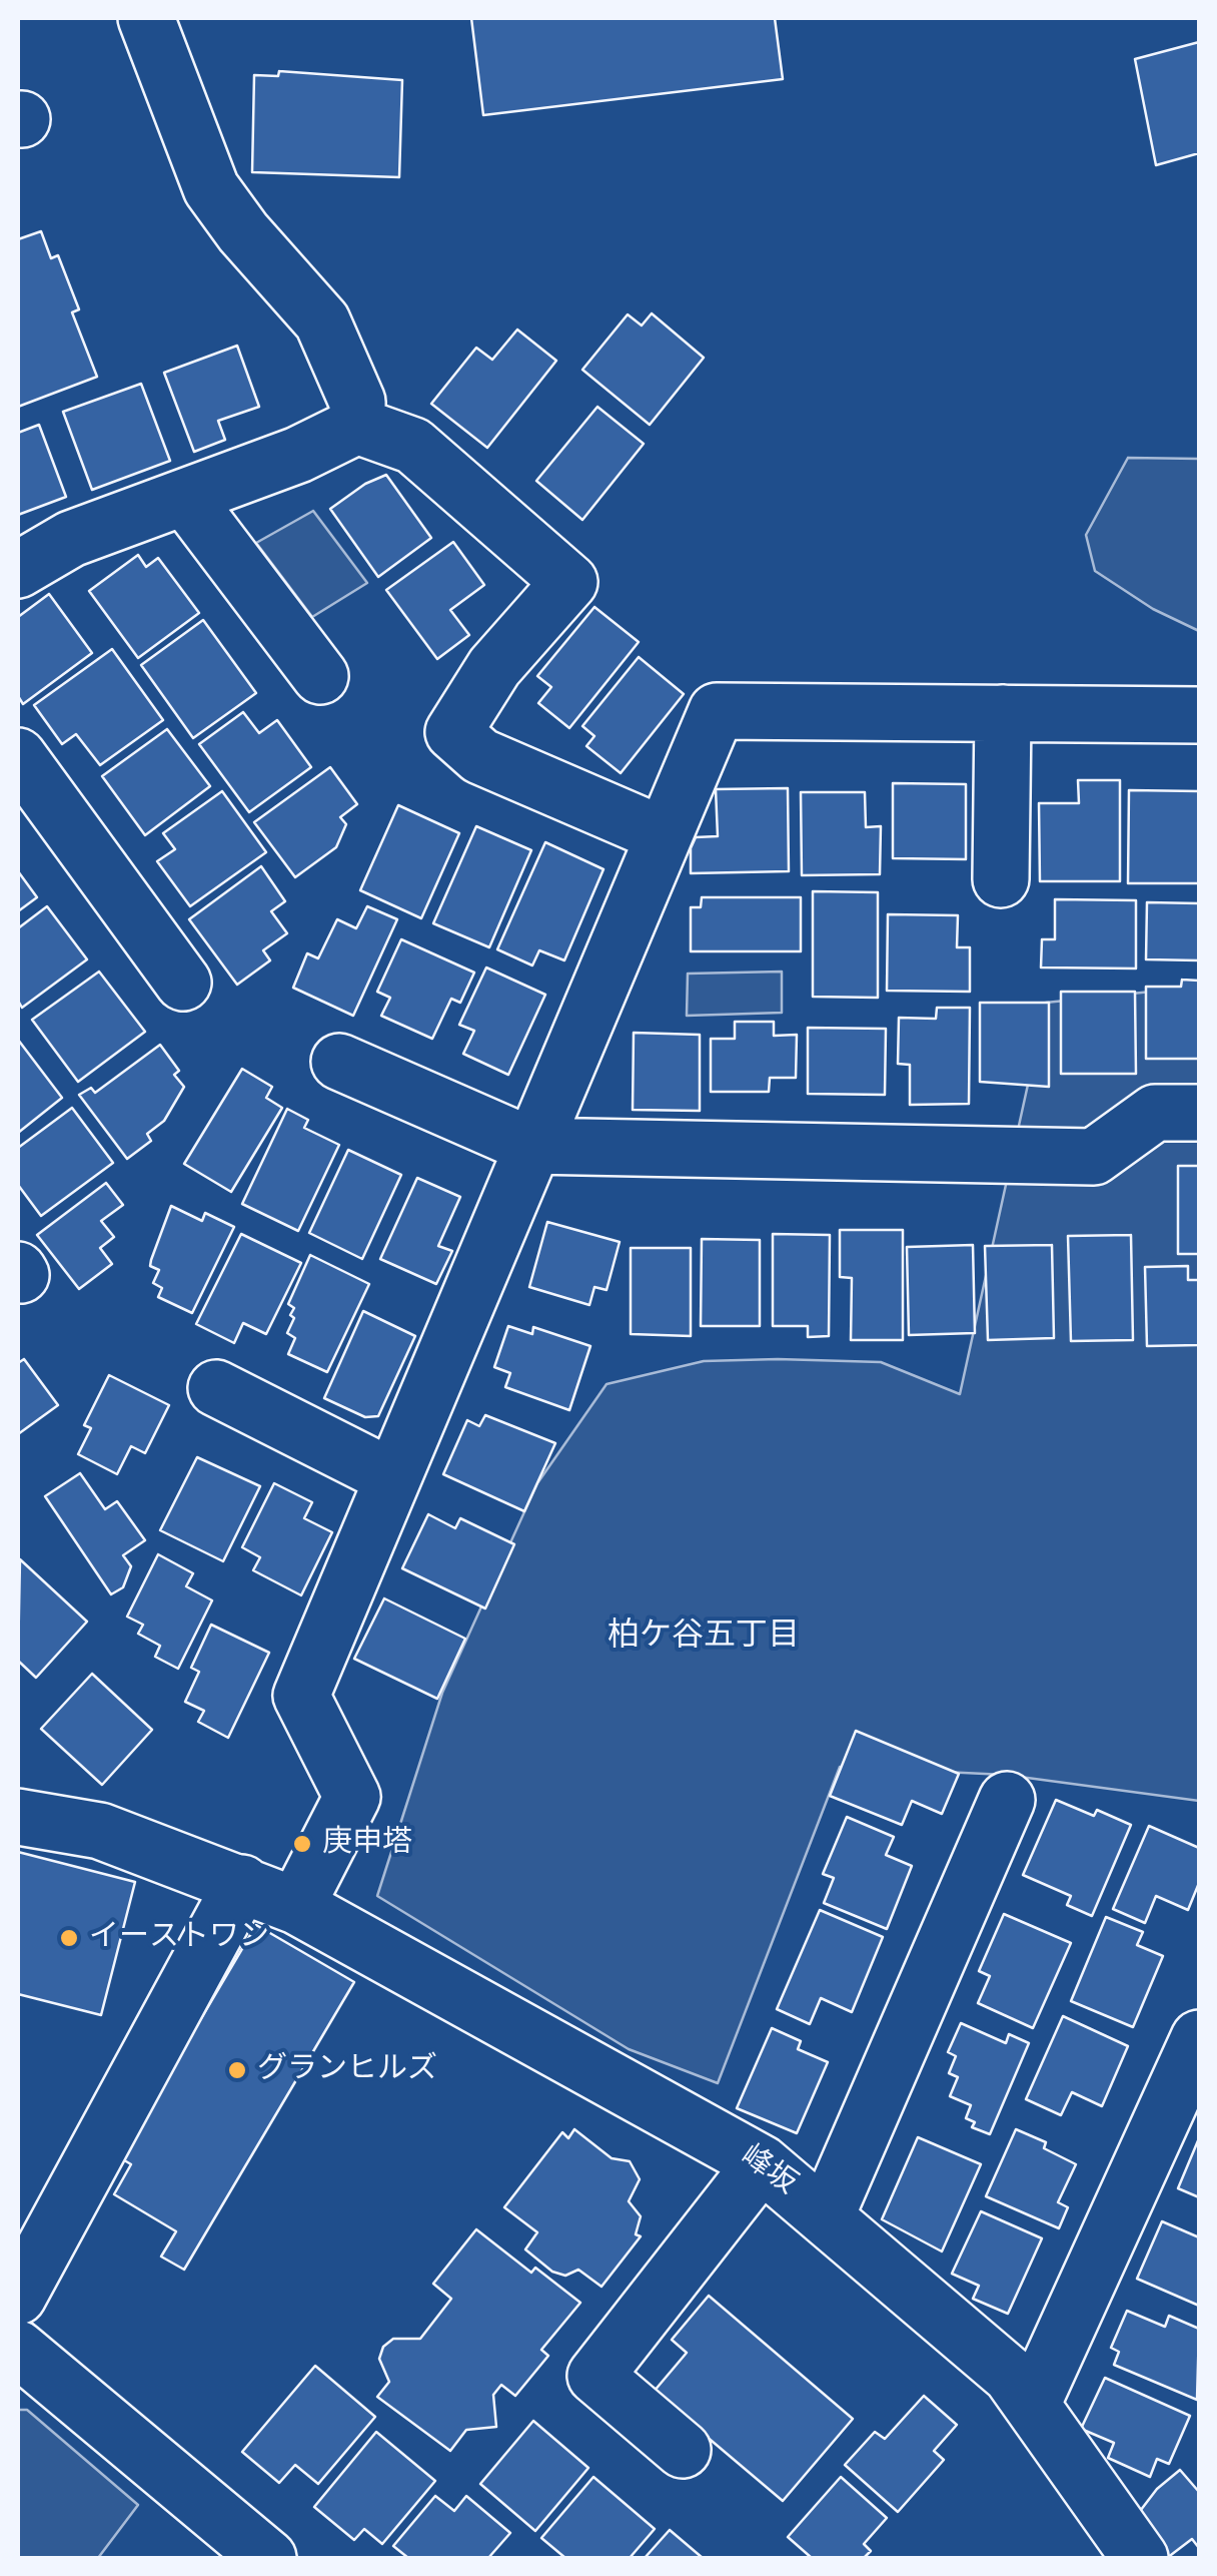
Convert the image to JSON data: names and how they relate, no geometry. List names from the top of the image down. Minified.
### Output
{"streets":{"street":["峰坂"]},"districts":["柏ケ谷五丁目"],"places":["庚申塔","イーストワン","グランヒルズ"]}
